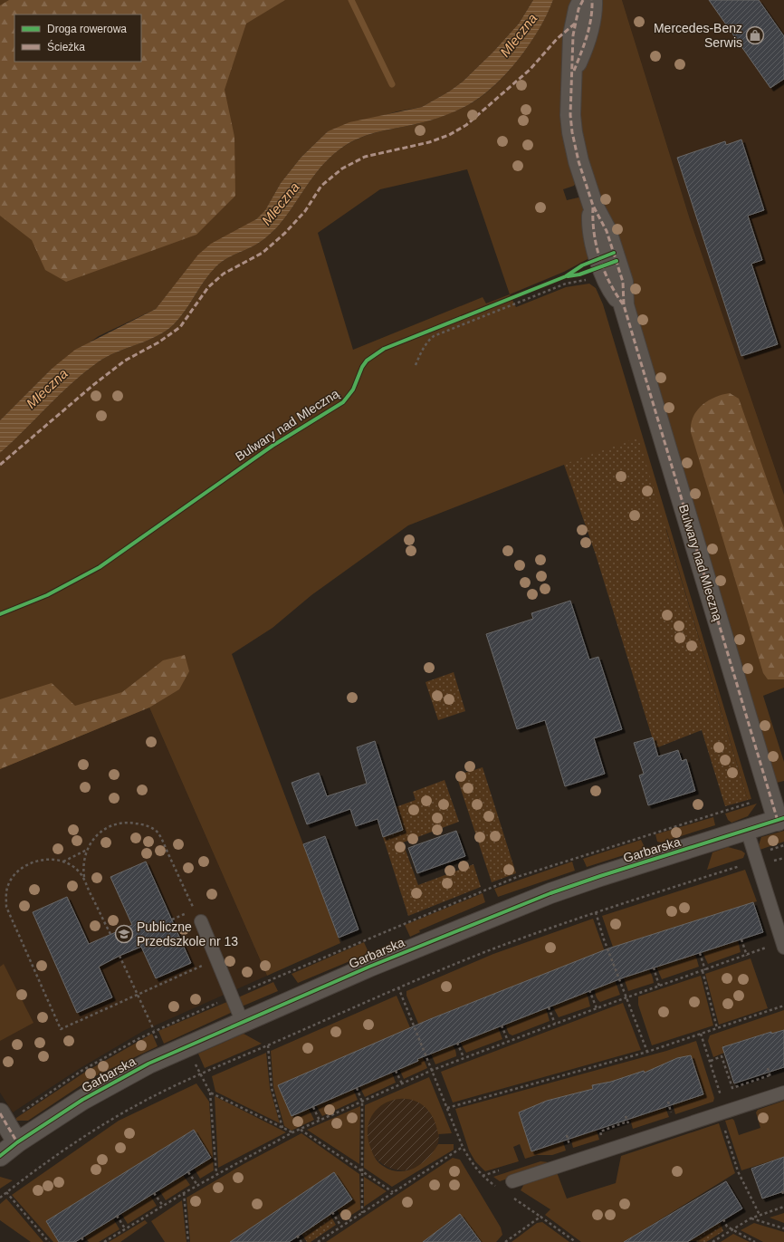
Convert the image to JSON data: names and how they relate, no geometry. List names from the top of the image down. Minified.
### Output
{"streets":{"street":["Bulwary nad Mleczną","Garbarska"]},"crossings":[["Bulwary nad Mleczną","Garbarska"]],"water":["Mleczna"],"places":{"shop":["Mercedes-Benz Serwis"],"school or university":["Publiczne Przedszkole nr 13"]},"legend":["Droga rowerowa","Ścieżka"]}
